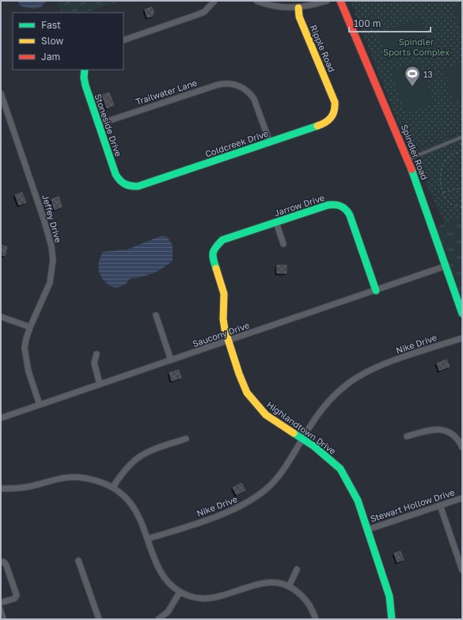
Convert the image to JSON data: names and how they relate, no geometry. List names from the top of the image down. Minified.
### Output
{"streets":{"street":["Ripple Road","Trailwater Lane","Stoneside Drive","Coldcreek Drive","Spindler Road","Jarrow Drive","Jeffey Drive","Saucony Drive","Nike Drive","Highlandtown Drive","Stewart Hollow Drive"]},"crossings":[["Ripple Road","Coldcreek Drive"],["Trailwater Lane","Stoneside Drive"],["Trailwater Lane","Coldcreek Drive"],["Stoneside Drive","Coldcreek Drive"],["Spindler Road","Saucony Drive"],["Jarrow Drive","Saucony Drive"],["Jarrow Drive","Highlandtown Drive"],["Jeffey Drive","Saucony Drive"],["Saucony Drive","Highlandtown Drive"],["Nike Drive","Highlandtown Drive"],["Highlandtown Drive","Stewart Hollow Drive"]],"parks":["Spindler Sports Complex"],"places":{"sports":["13"]},"legend":["Fast","Slow","Jam"],"scale_bar":"100 m"}
